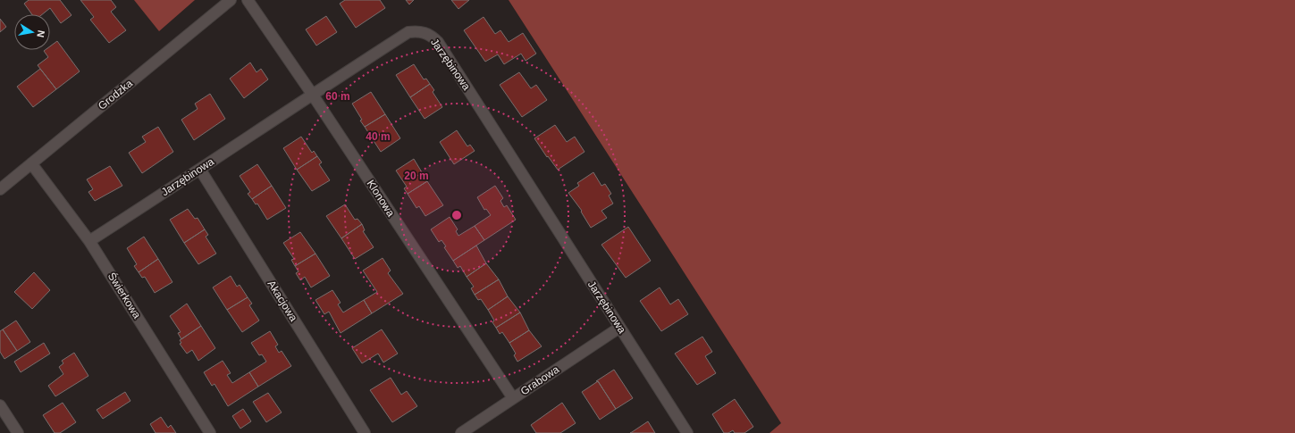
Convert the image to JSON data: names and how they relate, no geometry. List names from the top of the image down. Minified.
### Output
{"streets":{"street":["Jarzębinowa","Grodzka","Klonowa","Świerkowa","Akacjowa","Grabowa"]},"crossings":[["Jarzębinowa","Klonowa"],["Jarzębinowa","Świerkowa"],["Jarzębinowa","Akacjowa"],["Jarzębinowa","Grabowa"],["Grodzka","Świerkowa"],["Klonowa","Grabowa"]],"north":"right","rings":["60 m","40 m","20 m"]}
